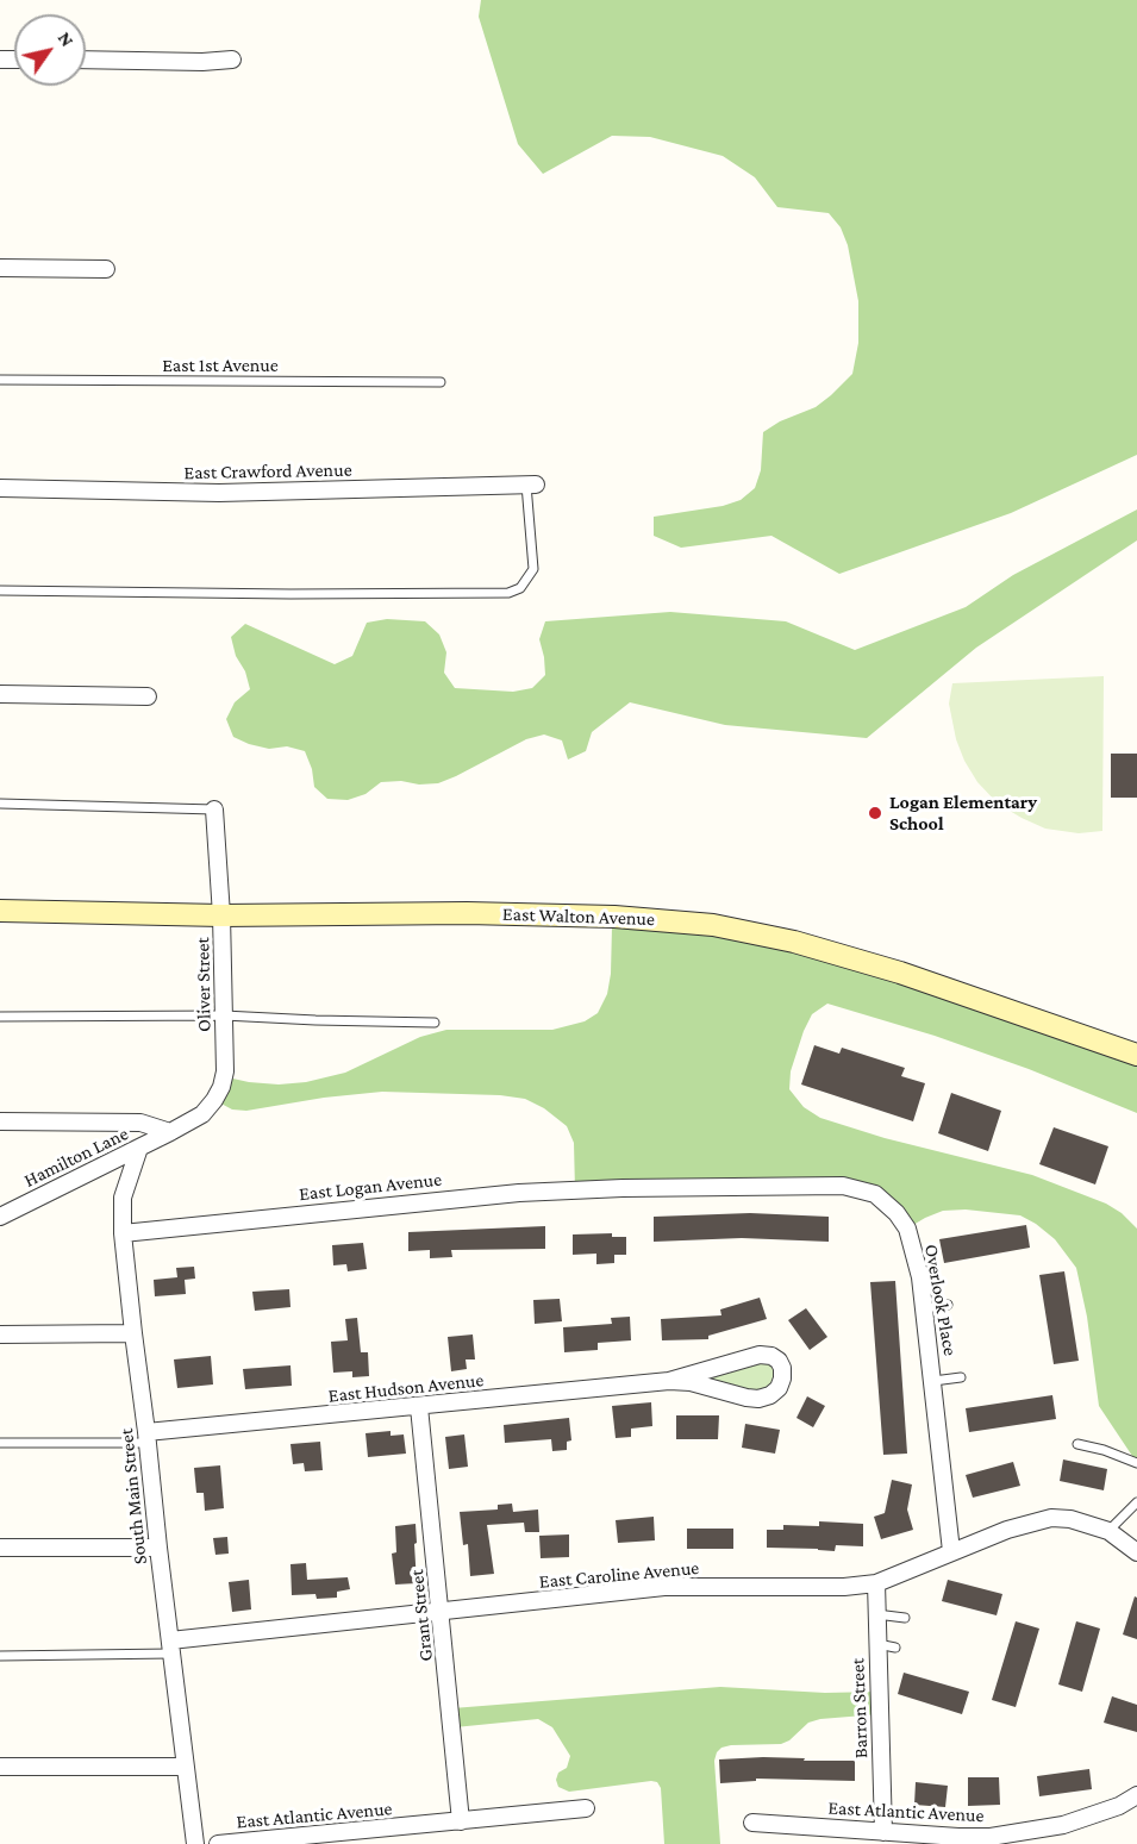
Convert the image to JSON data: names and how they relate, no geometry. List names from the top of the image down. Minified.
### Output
{"streets":{"main road":["East Walton Avenue"],"street":["East Crawford Avenue","Oliver Street","Hamilton Lane","East Logan Avenue","Overlook Place","East Hudson Avenue","South Main Street","East Caroline Avenue","Grant Street","Barron Street","East Atlantic Avenue"],"lane":["East 1st Avenue"]},"crossings":[["East Walton Avenue","Oliver Street"],["Oliver Street","Hamilton Lane"],["Hamilton Lane","South Main Street"],["East Logan Avenue","Overlook Place"],["East Logan Avenue","South Main Street"],["Overlook Place","East Caroline Avenue"],["East Hudson Avenue","South Main Street"],["East Hudson Avenue","Grant Street"],["South Main Street","East Caroline Avenue"],["East Caroline Avenue","Grant Street"],["East Caroline Avenue","Barron Street"],["Grant Street","East Atlantic Avenue"],["Barron Street","East Atlantic Avenue"]],"places":["Logan Elementary School"],"north":"top right"}
